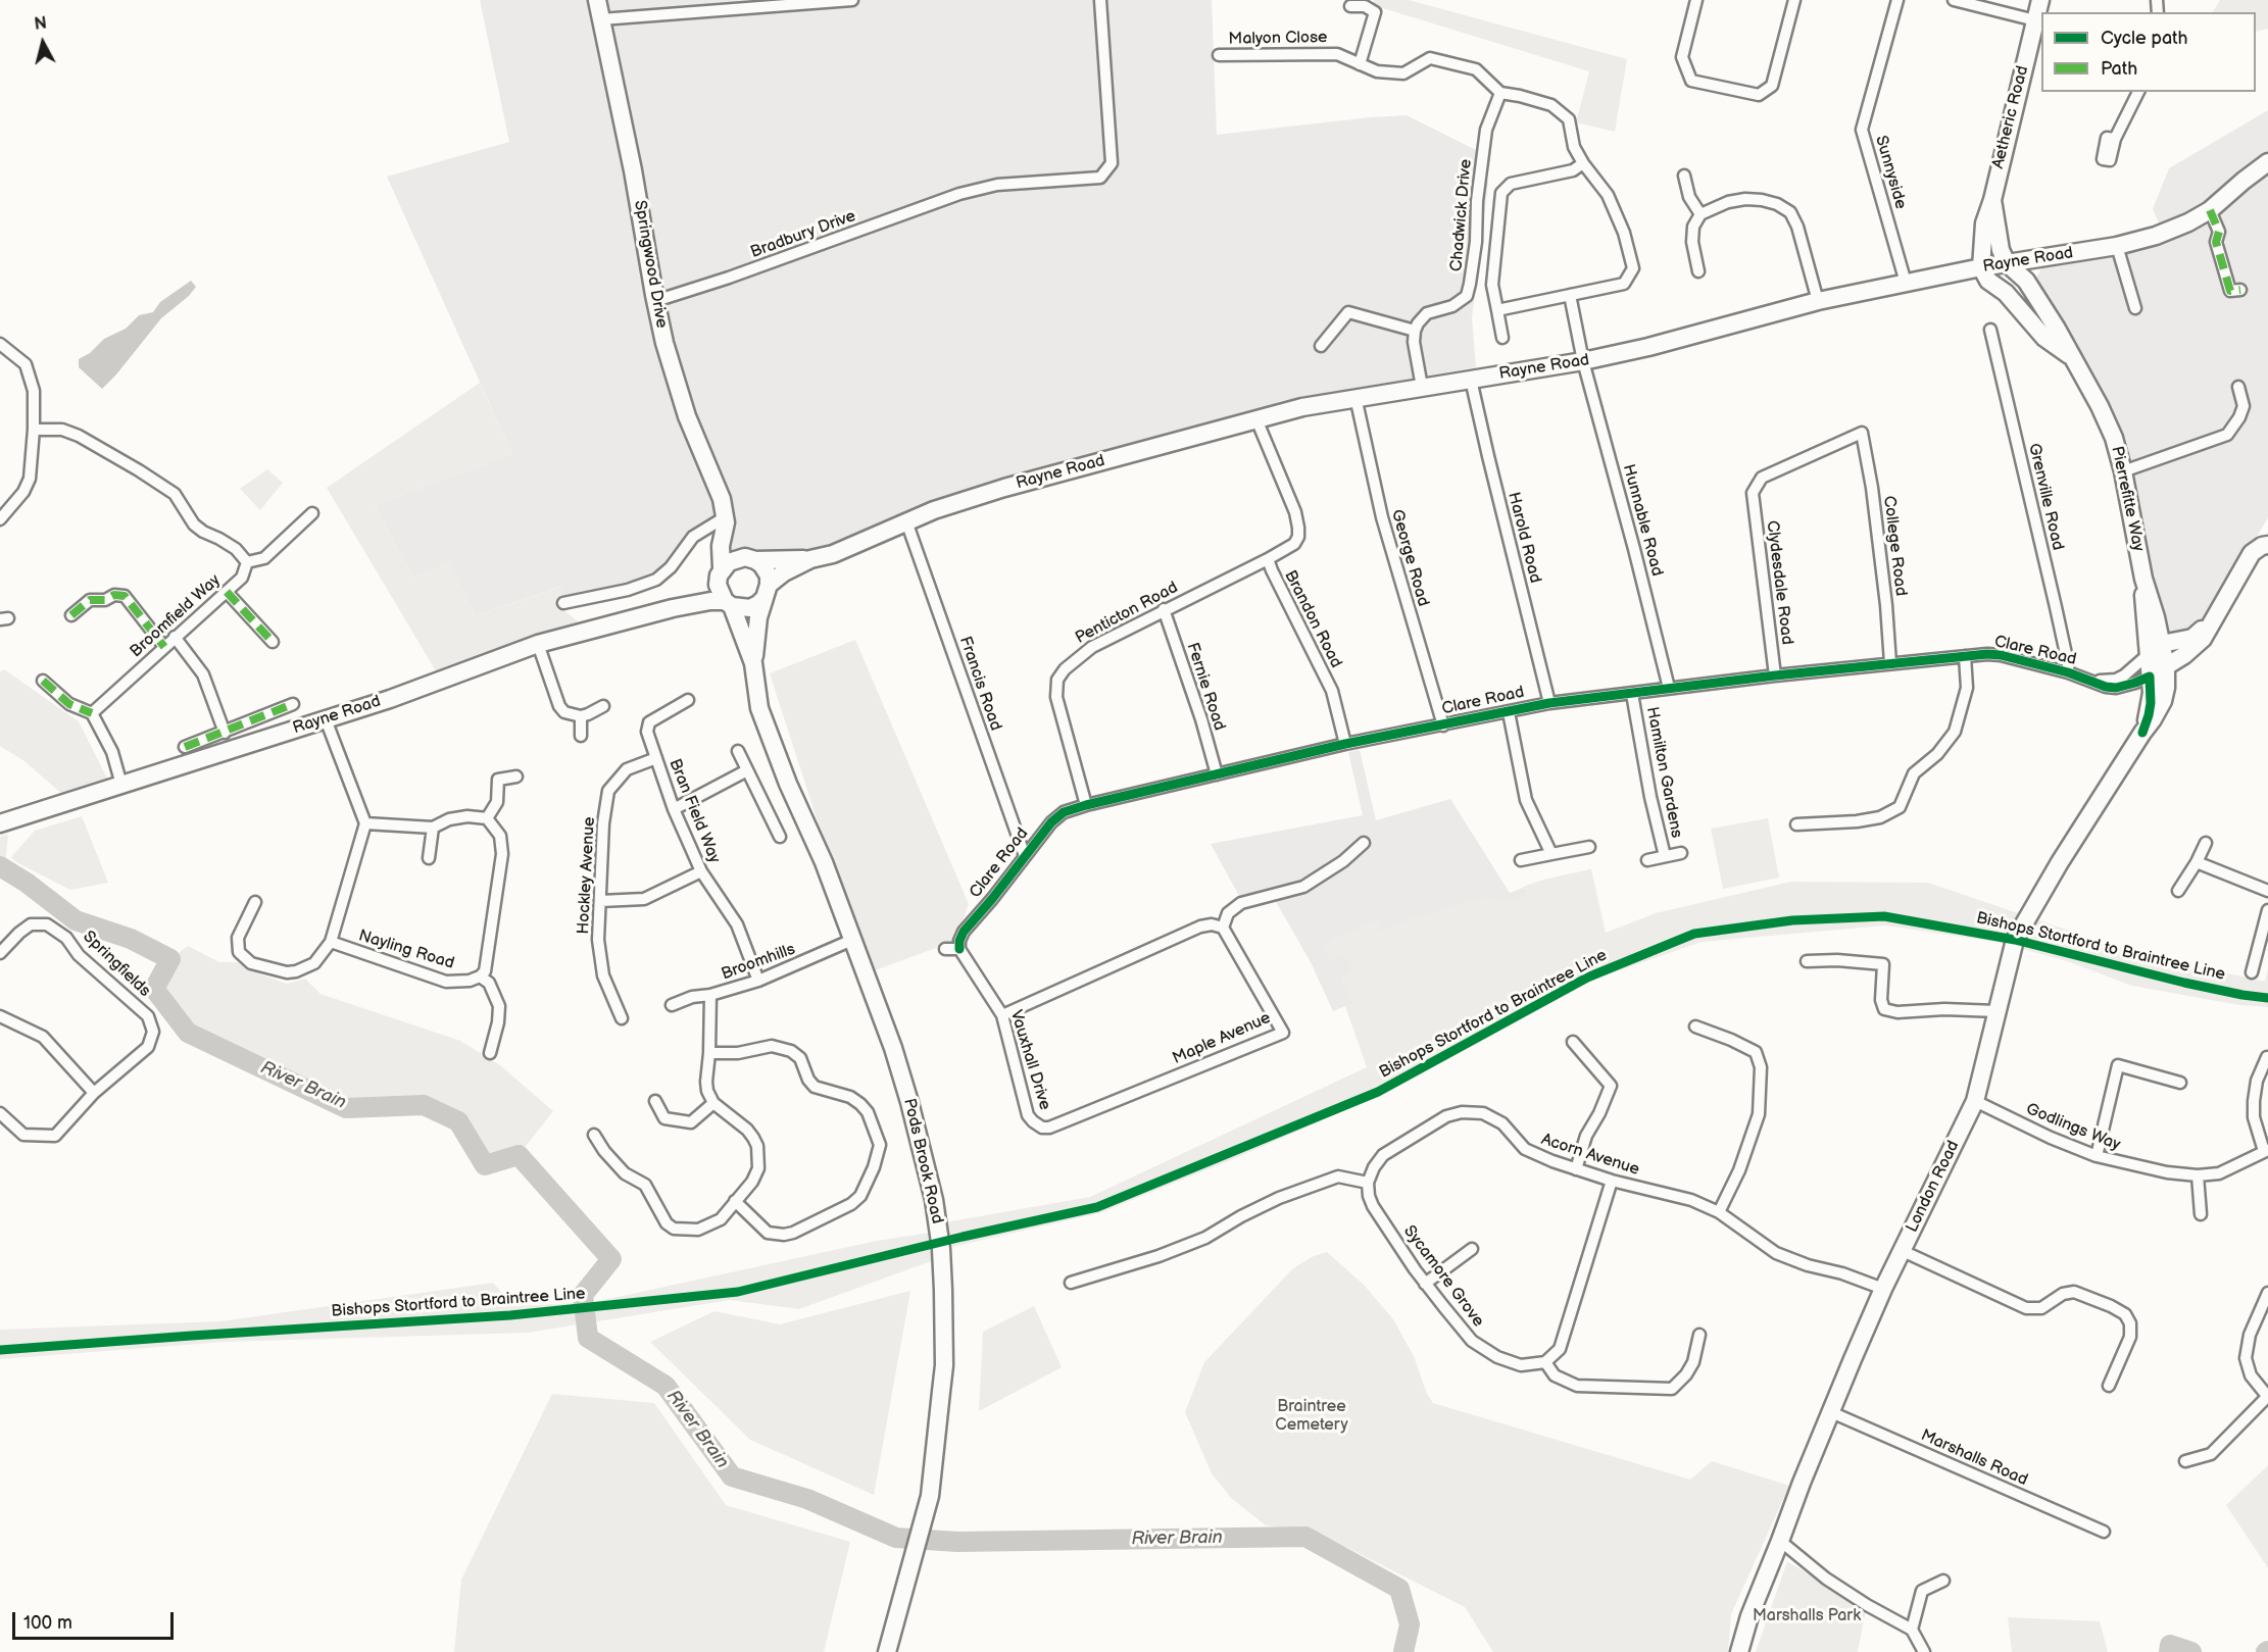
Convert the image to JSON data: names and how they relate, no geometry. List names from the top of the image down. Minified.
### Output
{"streets":{"main road":["Aetheric Road","Rayne Road","Springwood Drive","Pierrefitte Way","Pods Brook Road","London Road"],"street":["Malyon Close","Sunnyside","Chadwick Drive","Bradbury Drive","Grenville Road","Hunnable Road","Harold Road","College Road","George Road","Clydesdale Road","Penticton Road","Broomfield Way","Brandon Road","Clare Road","Francis Road","Fernie Road","Hamilton Gardens","Bran Field Way","Hockley Avenue","Nayling Road","Broomhills","Springfields","Maple Avenue","Vauxhall Drive","Godlings Way","Acorn Avenue","Sycamore Grove","Marshalls Road"],"cycle path":["Bishops Stortford to Braintree Line"]},"crossings":[["Malyon Close","Chadwick Drive"],["Aetheric Road","Rayne Road"],["Aetheric Road","Pierrefitte Way"],["Sunnyside","Rayne Road"],["Bradbury Drive","Springwood Drive"],["Rayne Road","Springwood Drive"],["Rayne Road","Pierrefitte Way"],["Rayne Road","Hunnable Road"],["Rayne Road","Harold Road"],["Rayne Road","George Road"],["Rayne Road","Brandon Road"],["Rayne Road","Francis Road"],["Grenville Road","Clare Road"],["Pierrefitte Way","Clare Road"],["Pierrefitte Way","London Road"],["Hunnable Road","Clare Road"],["Harold Road","Clare Road"],["College Road","Clydesdale Road"],["College Road","Clare Road"],["George Road","Clare Road"],["Clydesdale Road","Clare Road"],["Penticton Road","Brandon Road"],["Penticton Road","Clare Road"],["Penticton Road","Fernie Road"],["Brandon Road","Clare Road"],["Clare Road","Francis Road"],["Clare Road","Fernie Road"],["Clare Road","Hamilton Gardens"],["Clare Road","Vauxhall Drive"],["Clare Road","London Road"],["Bran Field Way","Hockley Avenue"],["Bran Field Way","Broomhills"],["Broomhills","Pods Brook Road"],["Maple Avenue","Vauxhall Drive"],["Godlings Way","London Road"],["Acorn Avenue","London Road"],["Acorn Avenue","Sycamore Grove"],["London Road","Marshalls Road"]],"water":["River Brain"],"parks":["Braintree Cemetery","Marshalls Park"],"legend":["Cycle path","Path"],"scale_bar":"100 m","north":"top"}
